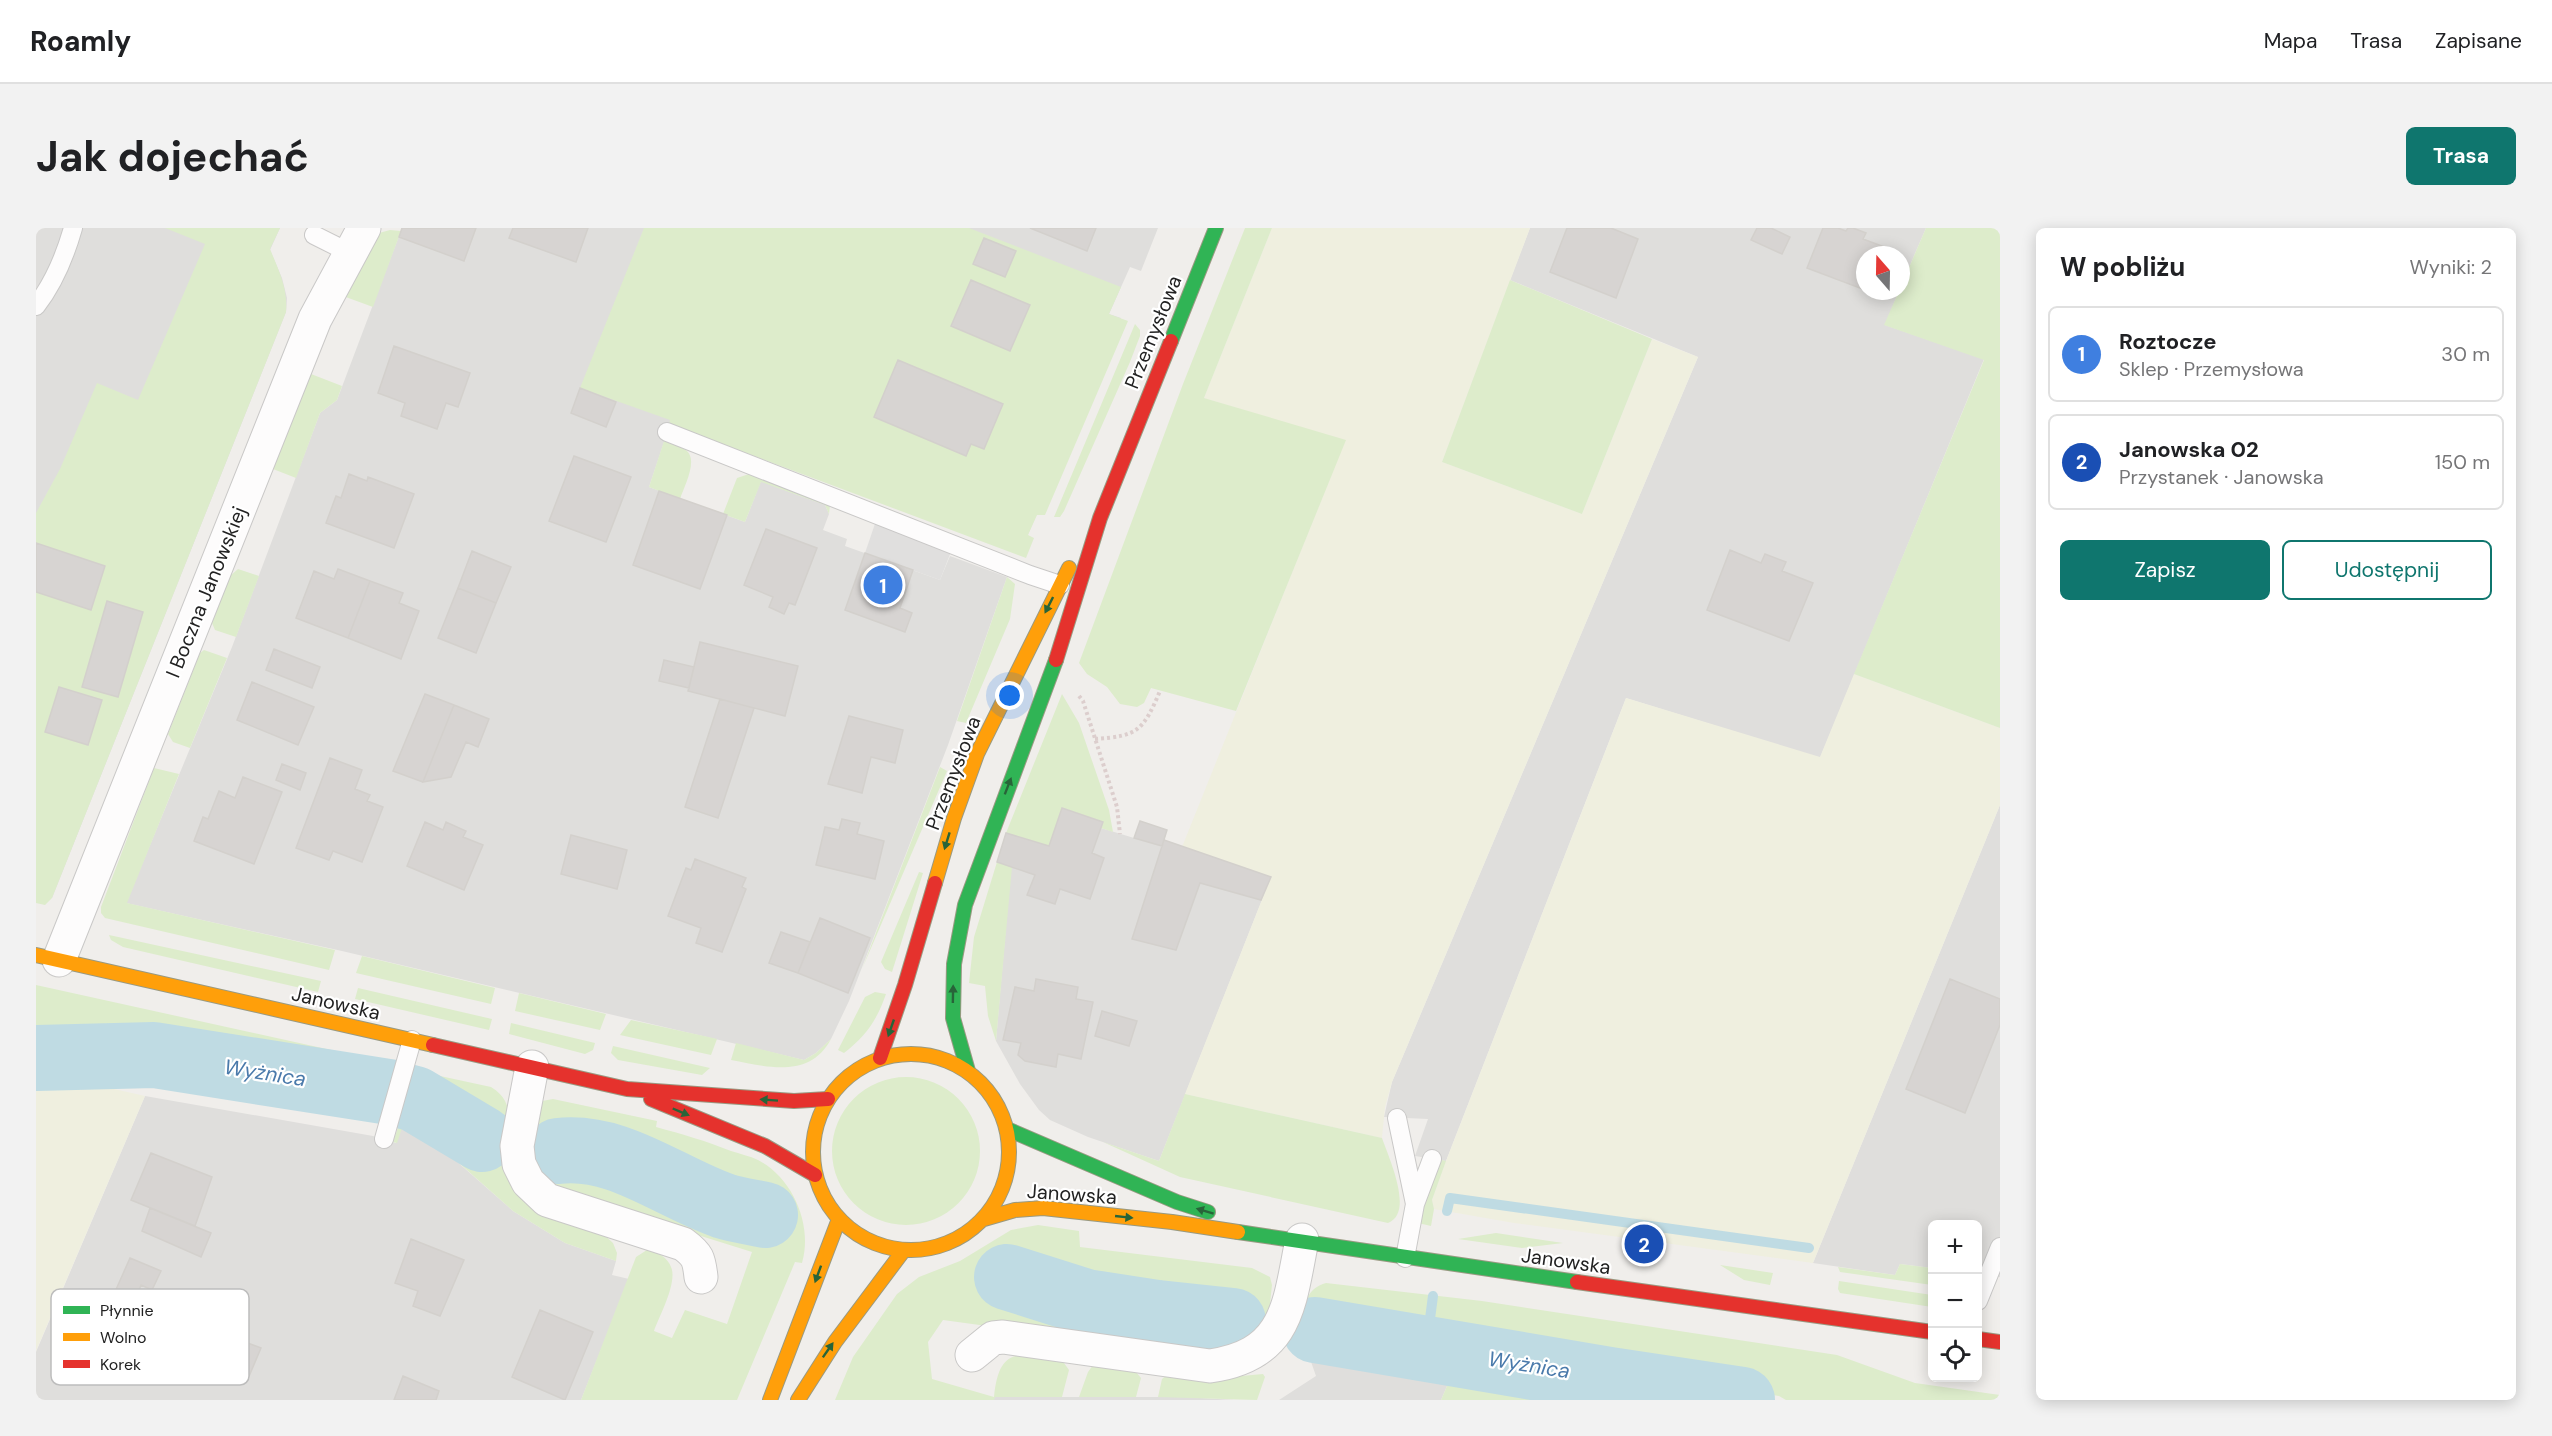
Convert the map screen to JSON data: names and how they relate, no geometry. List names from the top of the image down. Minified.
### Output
{"streets":{"main road":["Przemysłowa","Janowska"],"street":["I Boczna Janowskiej"]},"crossings":[["Przemysłowa","Janowska"],["I Boczna Janowskiej","Janowska"]],"water":["Wyżnica"],"legend":["Płynnie","Wolno","Korek"],"north":"top","page":{"header":"Roamly","nav":["Mapa","Trasa","Zapisane"],"buttons":["Trasa",["Zapisz","Udostępnij"]],"title":"Jak dojechać","heading":["W pobliżu","Wyniki: 2"],"list":[{"mark":"1","name":"Roztocze","note":"Sklep · Przemysłowa","value":"30 m"},{"mark":"2","name":"Janowska 02","note":"Przystanek · Janowska","value":"150 m"}],"pins":["1","2"],"map_buttons":["+","−"]}}
